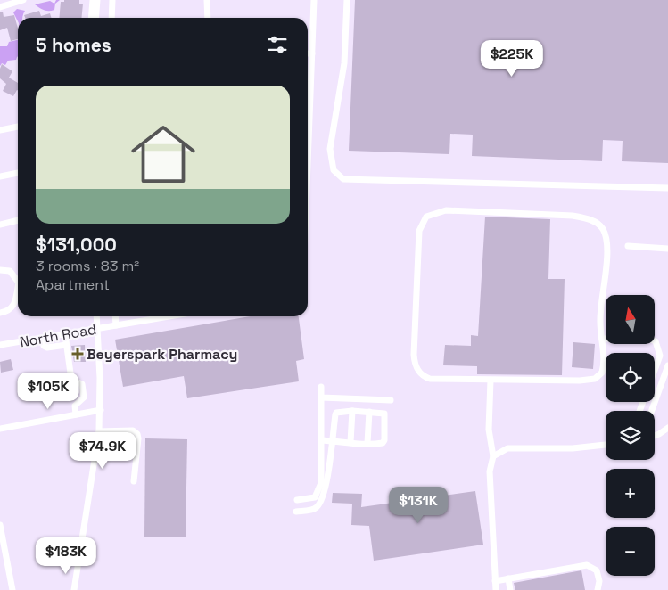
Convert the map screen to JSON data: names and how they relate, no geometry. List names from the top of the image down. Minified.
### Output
{"streets":{"street":["North Road"]},"places":{"health":["Beyerspark Pharmacy"]},"north":"top","page":{"heading":"5 homes","price":["$225K","$105K","$74.9K","$131K","$183K"],"list":[{"name":"$131,000","note":"3 rooms · 83 m² · Apartment"}],"map_buttons":["+","−"]}}
